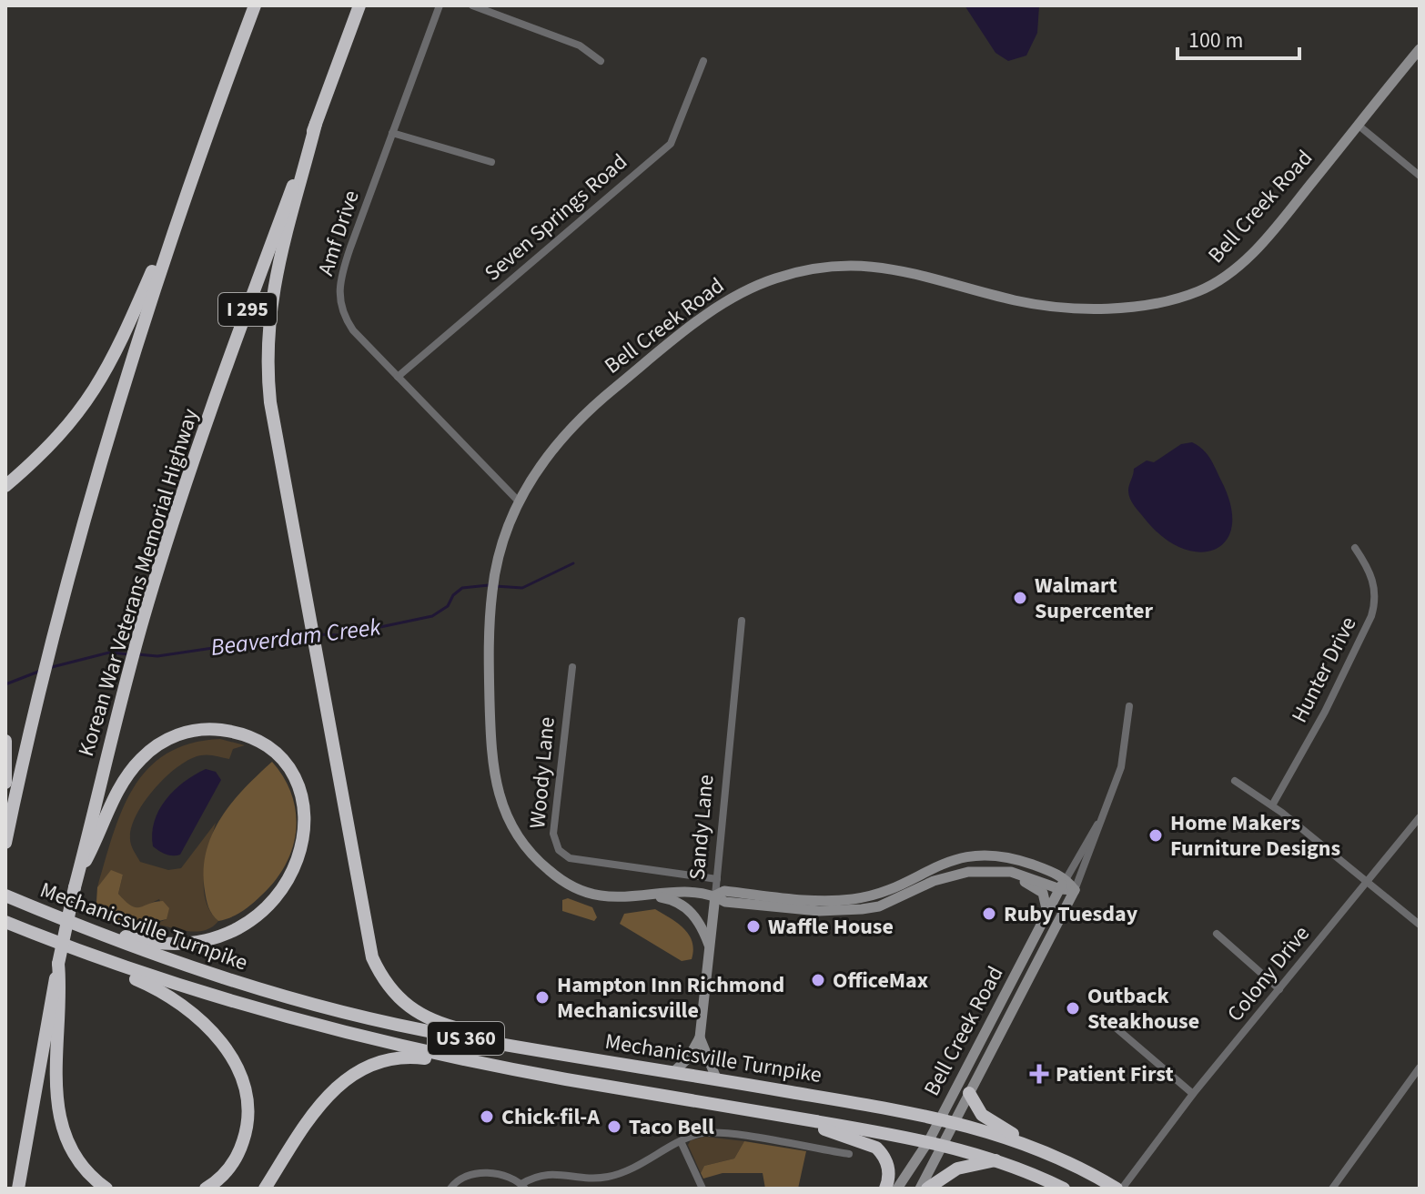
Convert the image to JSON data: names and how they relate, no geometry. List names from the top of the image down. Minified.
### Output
{"streets":{"highway":["I 295","Korean War Veterans Memorial Highway","Mechanicsville Turnpike","US 360"],"street":["Bell Creek Road","Seven Springs Road","Amf Drive","Hunter Drive","Woody Lane","Sandy Lane","Colony Drive"]},"crossings":[["Bell Creek Road","Amf Drive"],["Bell Creek Road","Sandy Lane"],["Bell Creek Road","Mechanicsville Turnpike"],["Seven Springs Road","Amf Drive"],["Woody Lane","Sandy Lane"],["Sandy Lane","Mechanicsville Turnpike"]],"water":["Beaverdam Creek"],"places":{"other":["Walmart Supercenter","Home Makers Furniture Designs","Ruby Tuesday","Waffle House","OfficeMax","Hampton Inn Richmond Mechanicsville","Outback Steakhouse","Chick-fil-A","Taco Bell"],"health":["Patient First"]},"scale_bar":"100 m"}
